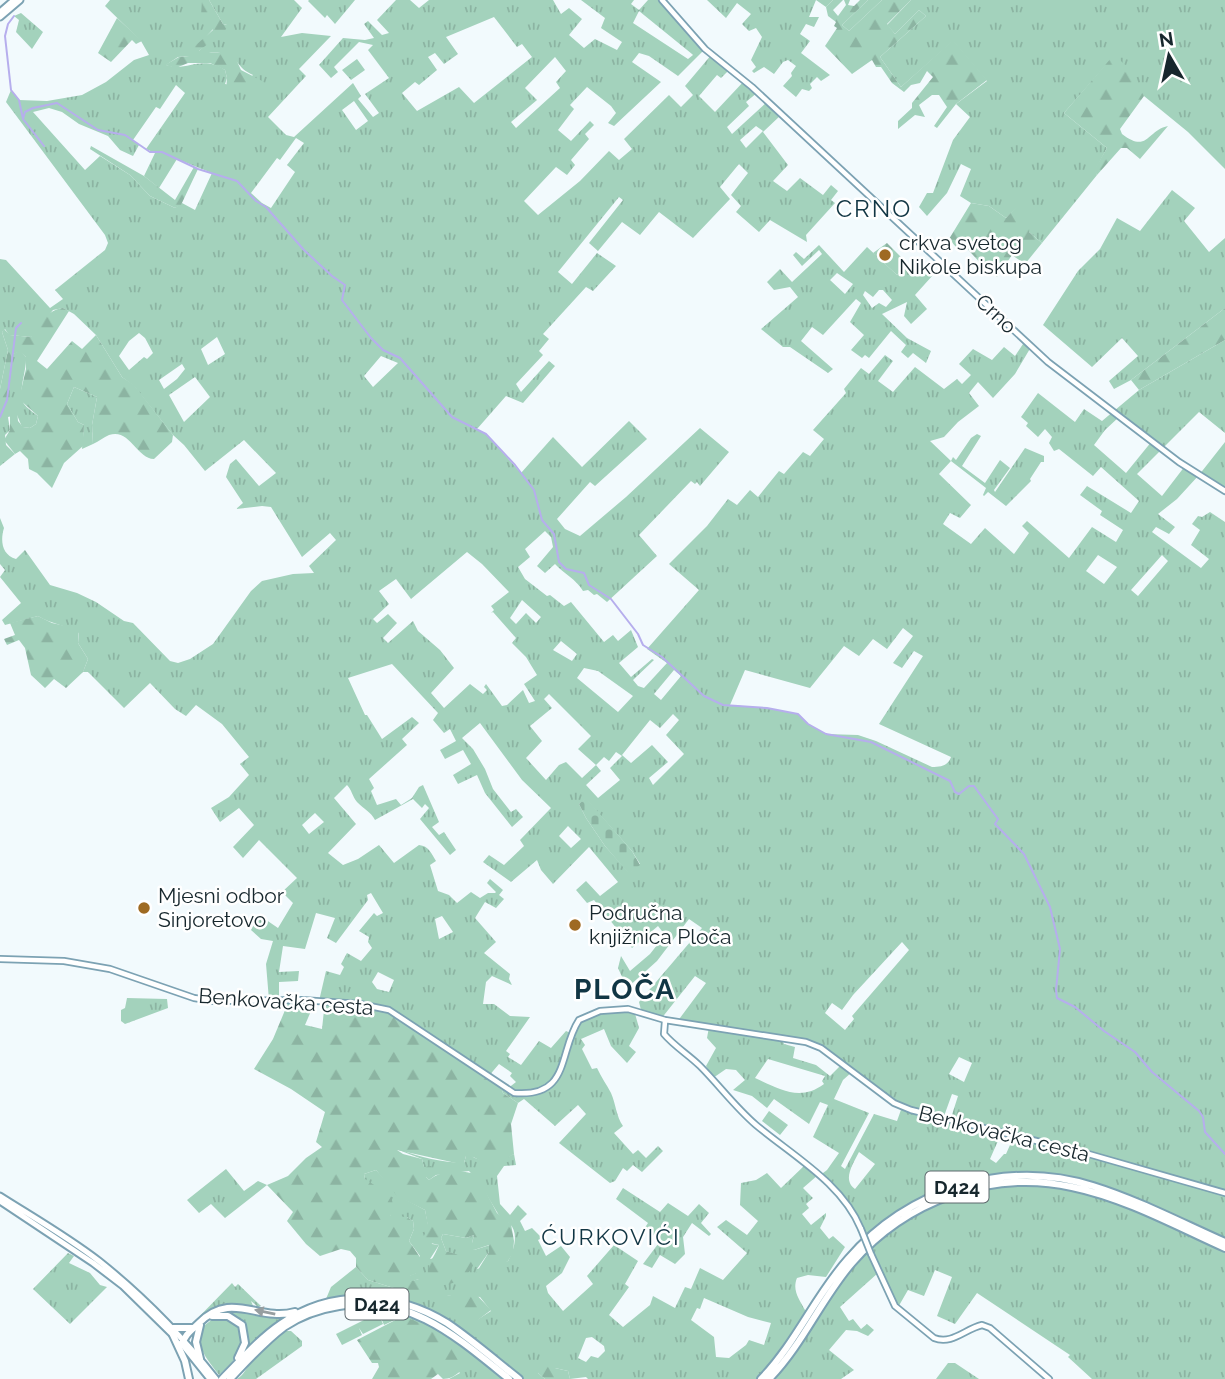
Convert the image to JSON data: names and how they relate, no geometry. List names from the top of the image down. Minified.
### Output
{"streets":{"highway":["D424"],"main road":["Crno","Benkovačka cesta"]},"districts":["CRNO","PLOČA","ĆURKOVIĆI"],"places":["crkva svetog Nikole biskupa","Mjesni odbor Sinjoretovo","Područna knjižnica Ploča"],"north":"top"}
